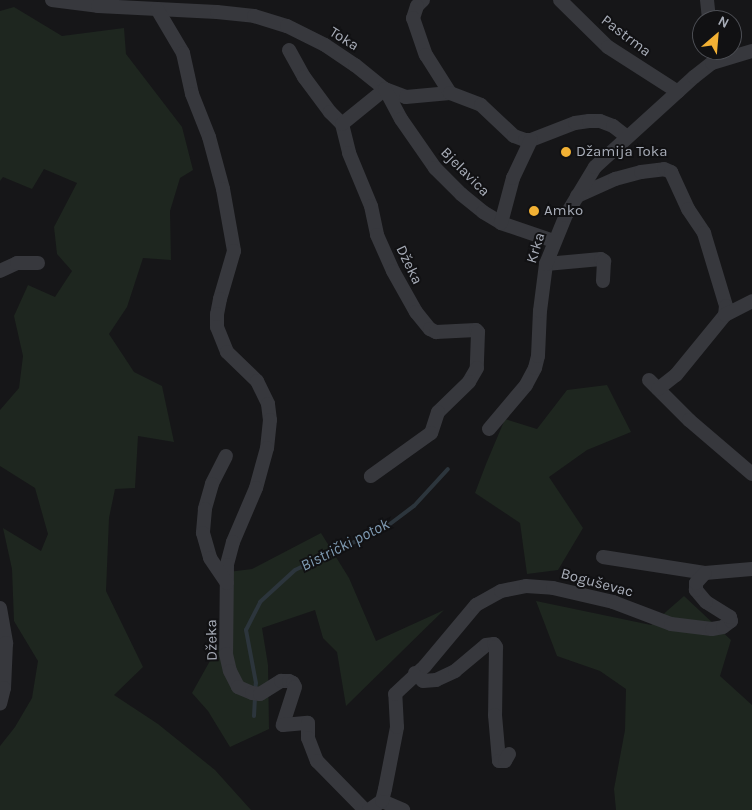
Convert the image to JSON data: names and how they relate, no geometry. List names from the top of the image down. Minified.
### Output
{"streets":{"street":["Pastrma","Toka","Bjelavica","Krka","Džeka","Boguševac"]},"crossings":[["Pastrma","Krka"],["Toka","Bjelavica"],["Toka","Džeka"],["Bjelavica","Krka"]],"water":["Bistrički potok"],"places":["Džamija Toka","Amko"],"north":"top right"}
